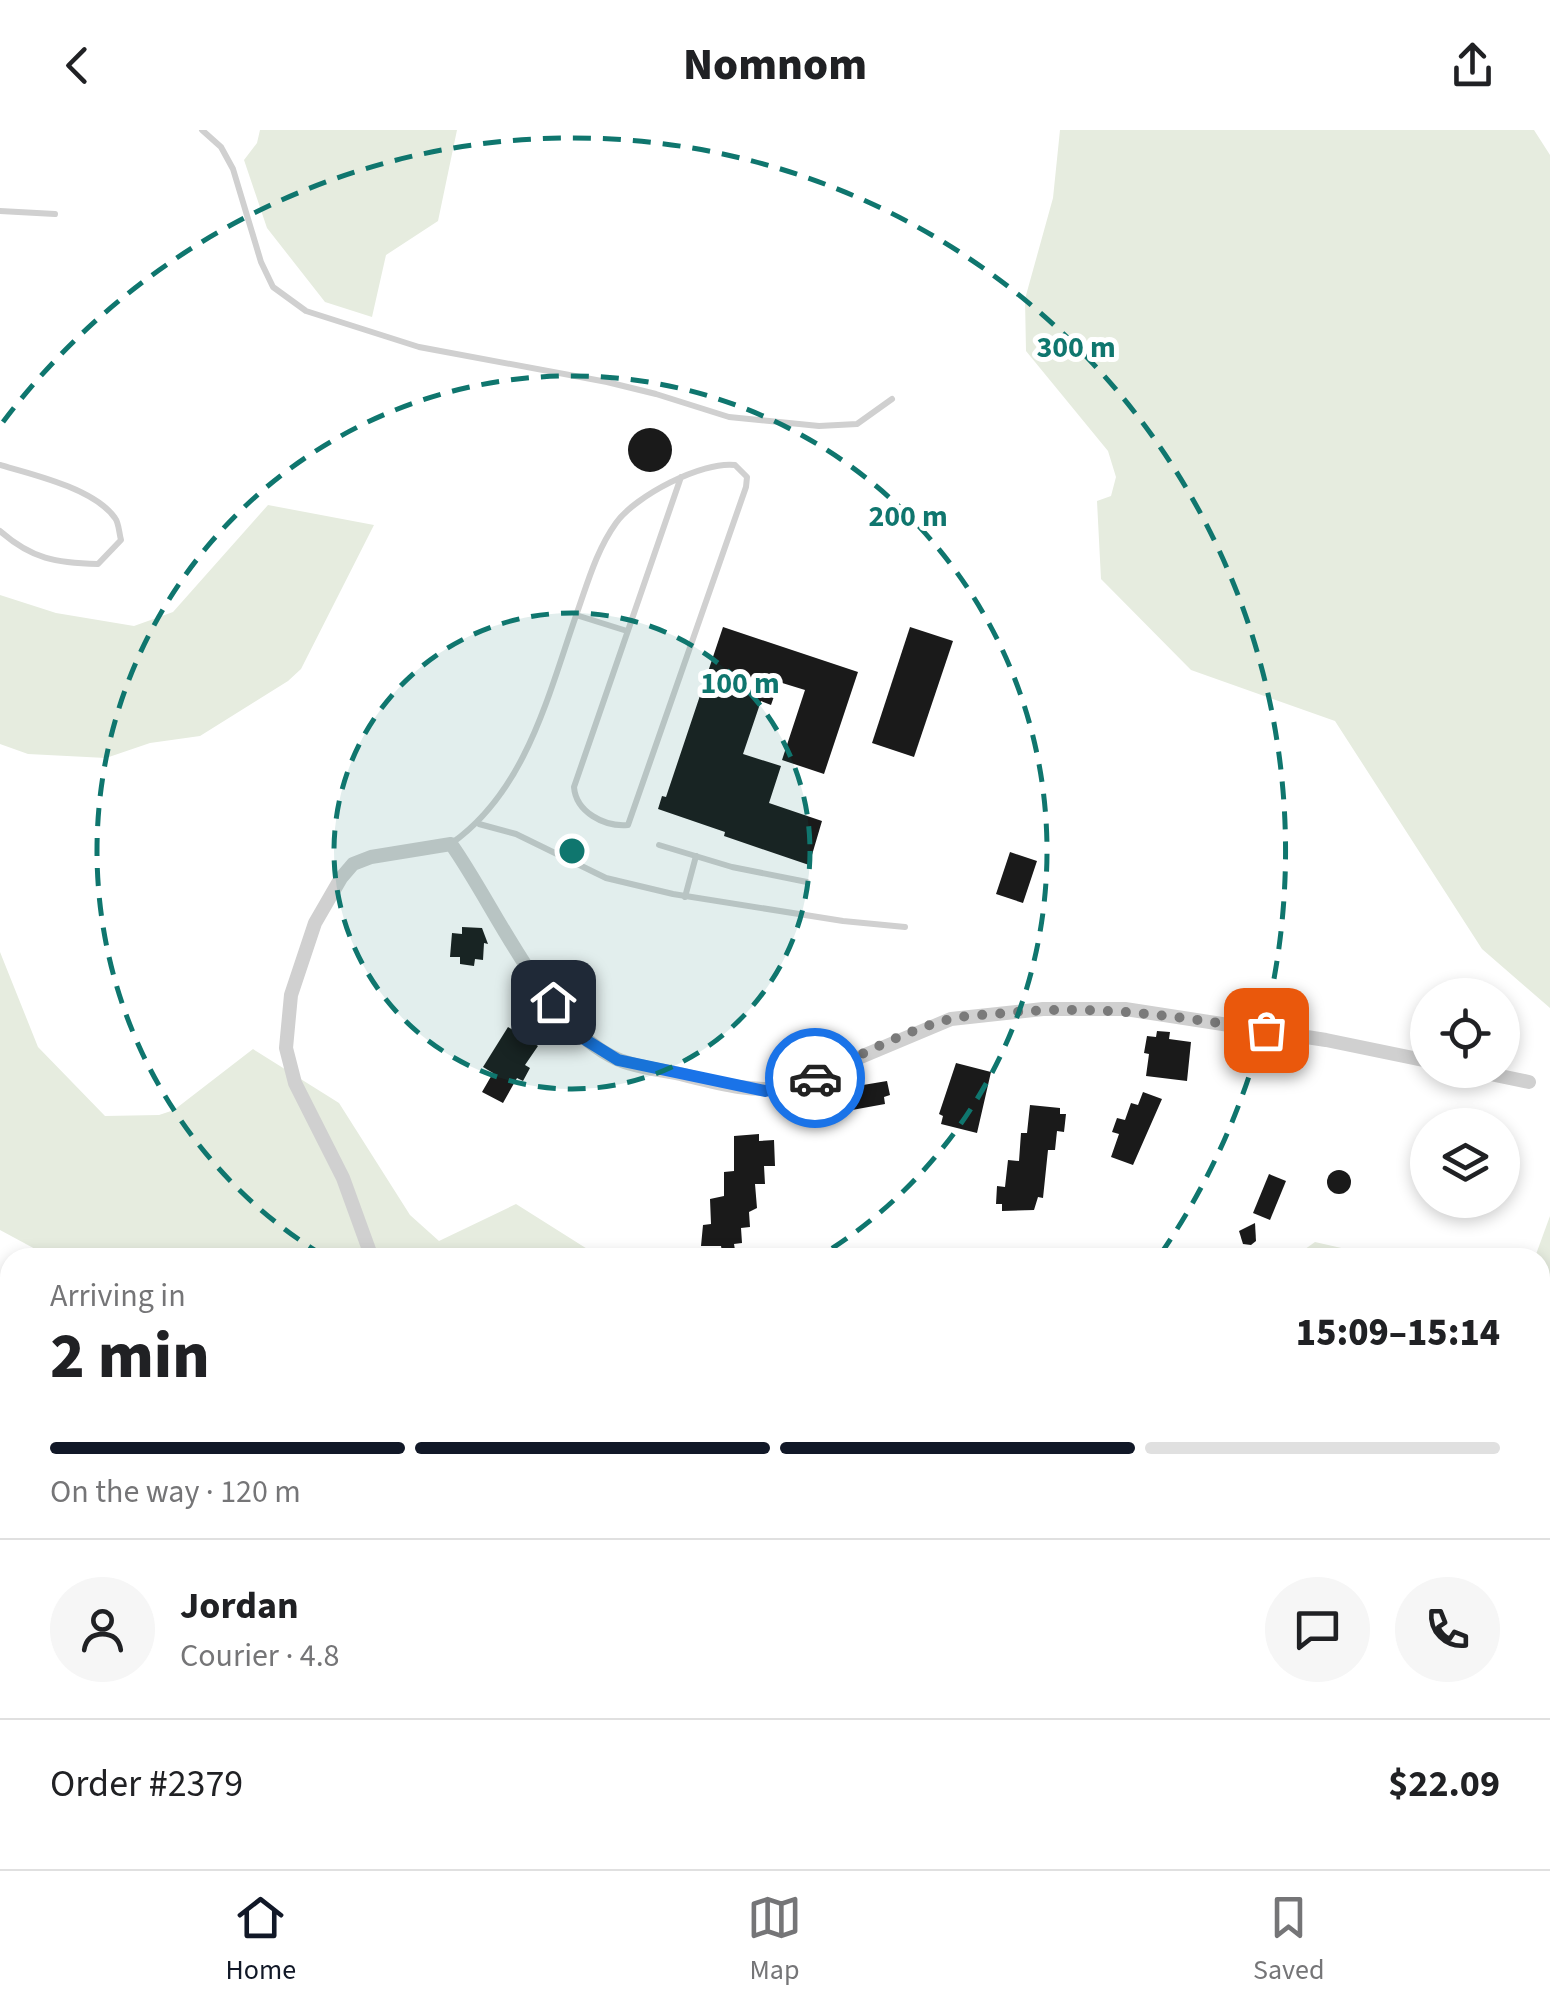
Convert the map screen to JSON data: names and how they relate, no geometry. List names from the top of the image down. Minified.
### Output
{"page":{"header":"Nomnom","heading":["2 min","Arriving in","15:09–15:14"],"panel":["Jordan","Courier · 4.8","Order #2379","$22.09"],"bar":"On the way · 120 m","tabs":["Home","Map","Saved"]},"rings":["300 m","200 m","100 m"]}
